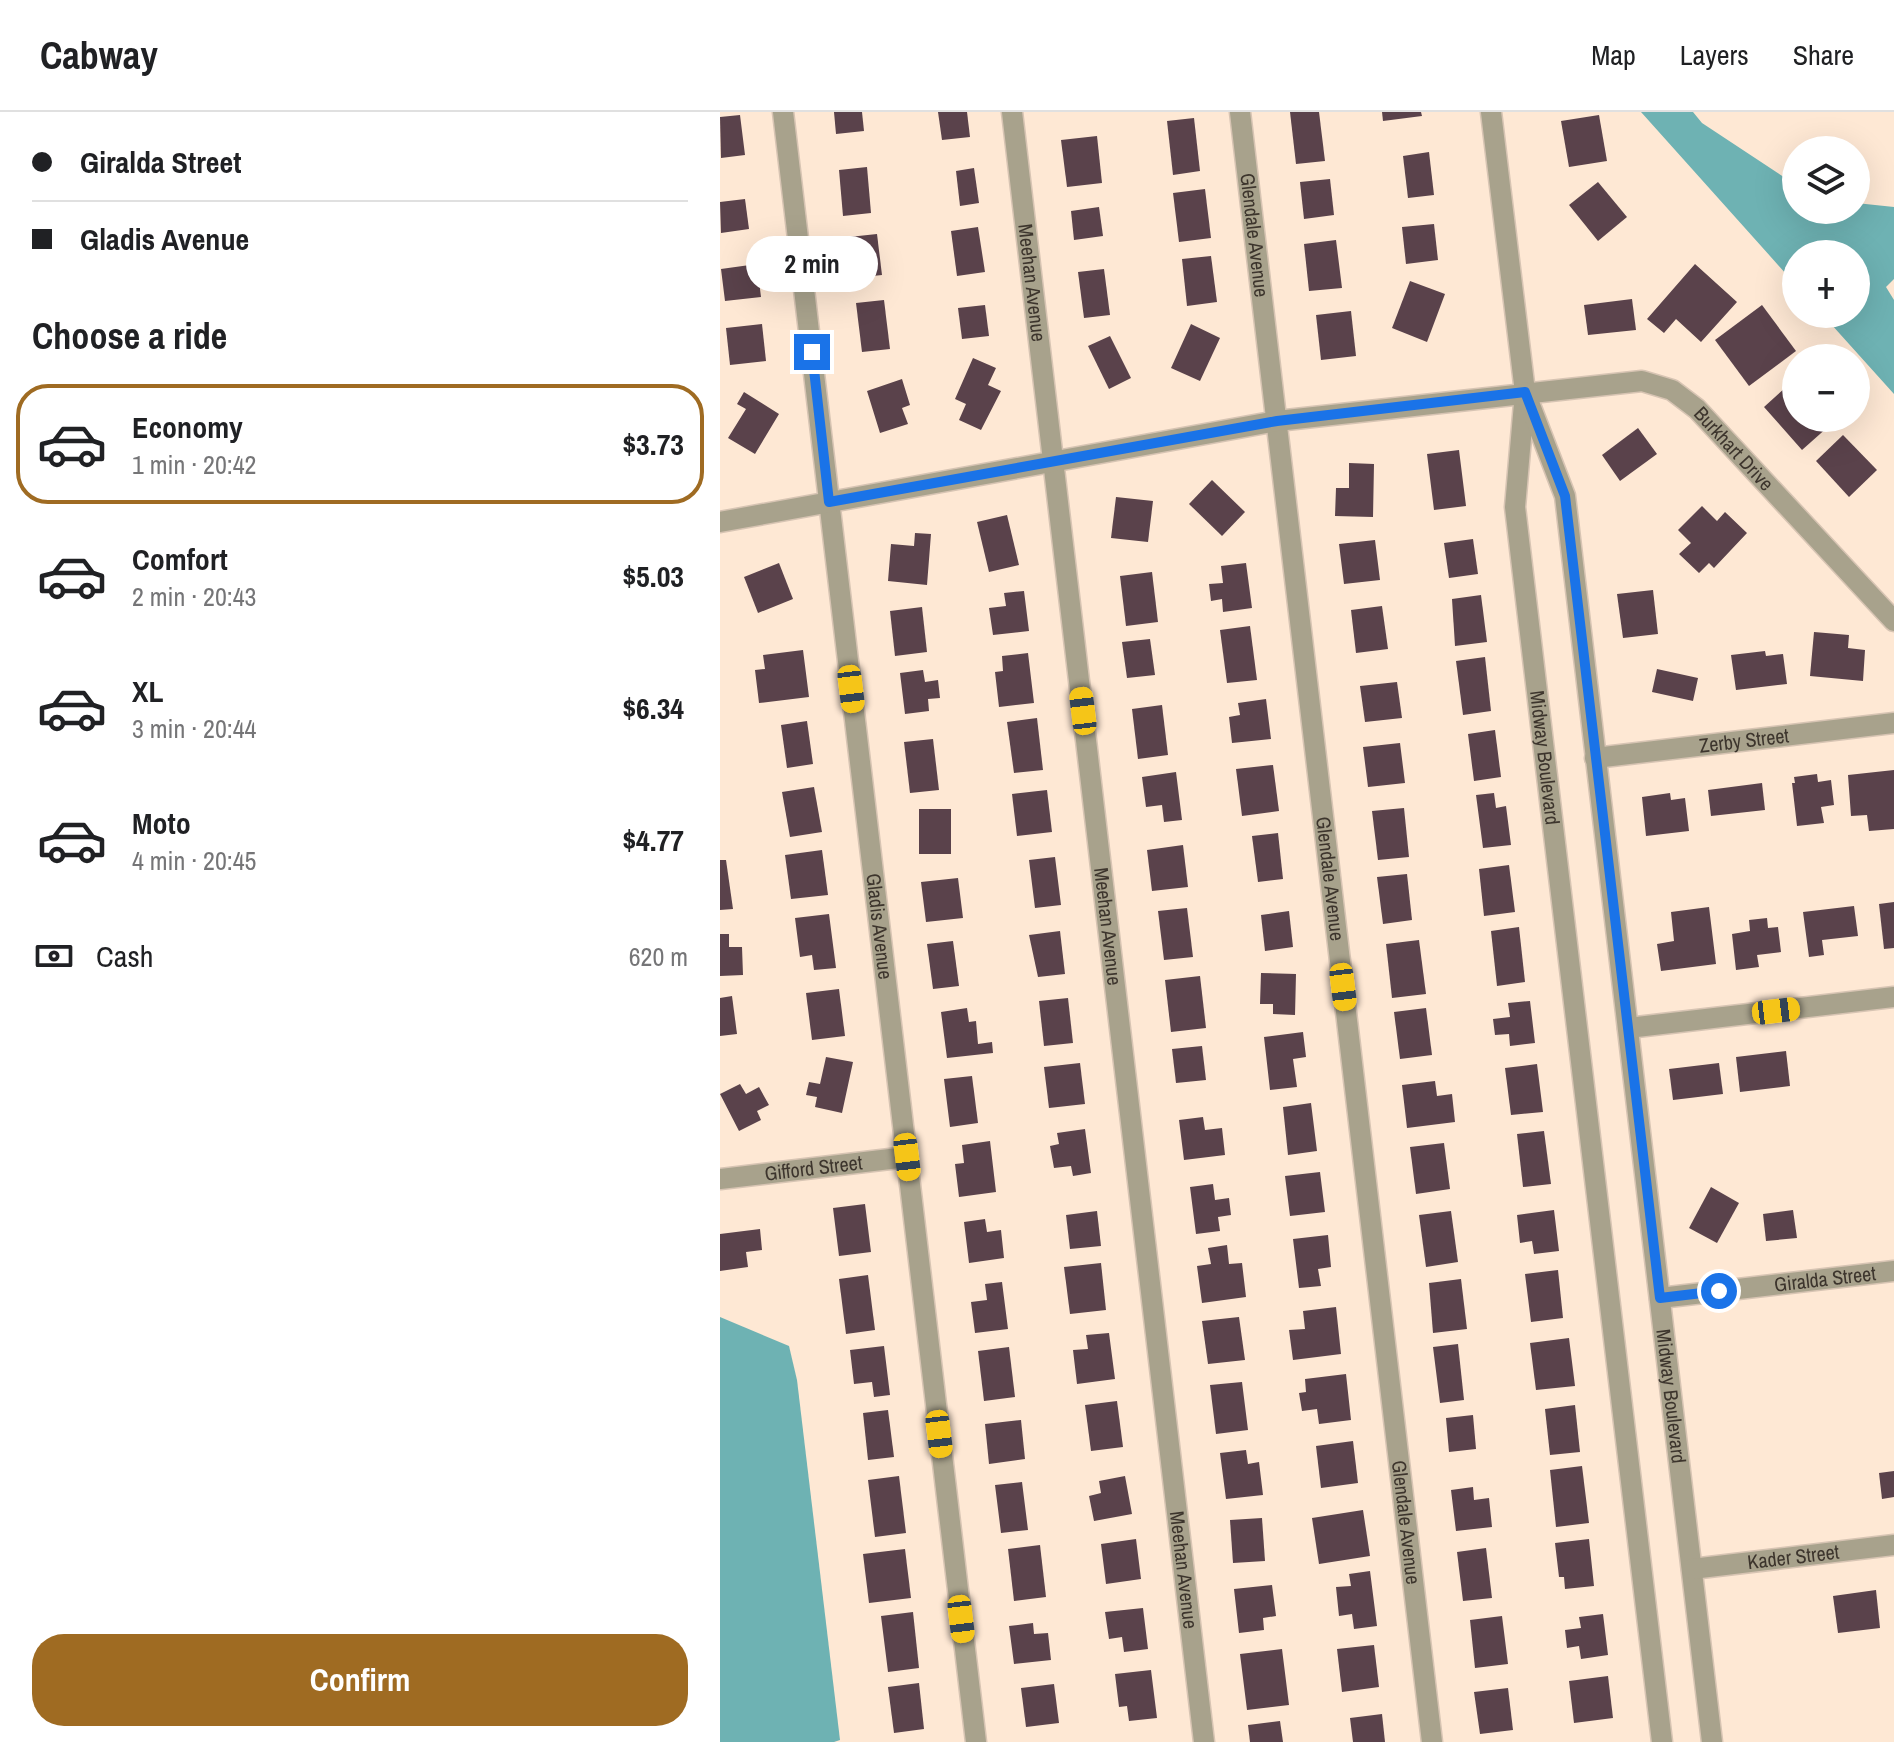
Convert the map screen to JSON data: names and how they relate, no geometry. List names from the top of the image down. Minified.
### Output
{"streets":{"street":["Glendale Avenue","Meehan Avenue","Burkhart Drive","Zerby Street","Midway Boulevard","Gladis Avenue","Gifford Street","Giralda Street","Kader Street"]},"crossings":[["Glendale Avenue","Burkhart Drive"],["Meehan Avenue","Burkhart Drive"],["Burkhart Drive","Midway Boulevard"],["Burkhart Drive","Gladis Avenue"],["Zerby Street","Midway Boulevard"],["Midway Boulevard","Giralda Street"],["Midway Boulevard","Kader Street"],["Gladis Avenue","Gifford Street"]],"page":{"header":"Cabway","nav":["Map","Layers","Share"],"banner":["Giralda Street","Gladis Avenue"],"map_buttons":["+","−"],"bubble":"2 min","heading":"Choose a ride","list":[{"name":"Economy","note":"1 min · 20:42","value":"$3.73"},{"name":"Comfort","note":"2 min · 20:43","value":"$5.03"},{"name":"XL","note":"3 min · 20:44","value":"$6.34"},{"name":"Moto","note":"4 min · 20:45","value":"$4.77"}],"pay":["Cash","620 m"],"buttons":"Confirm"}}
